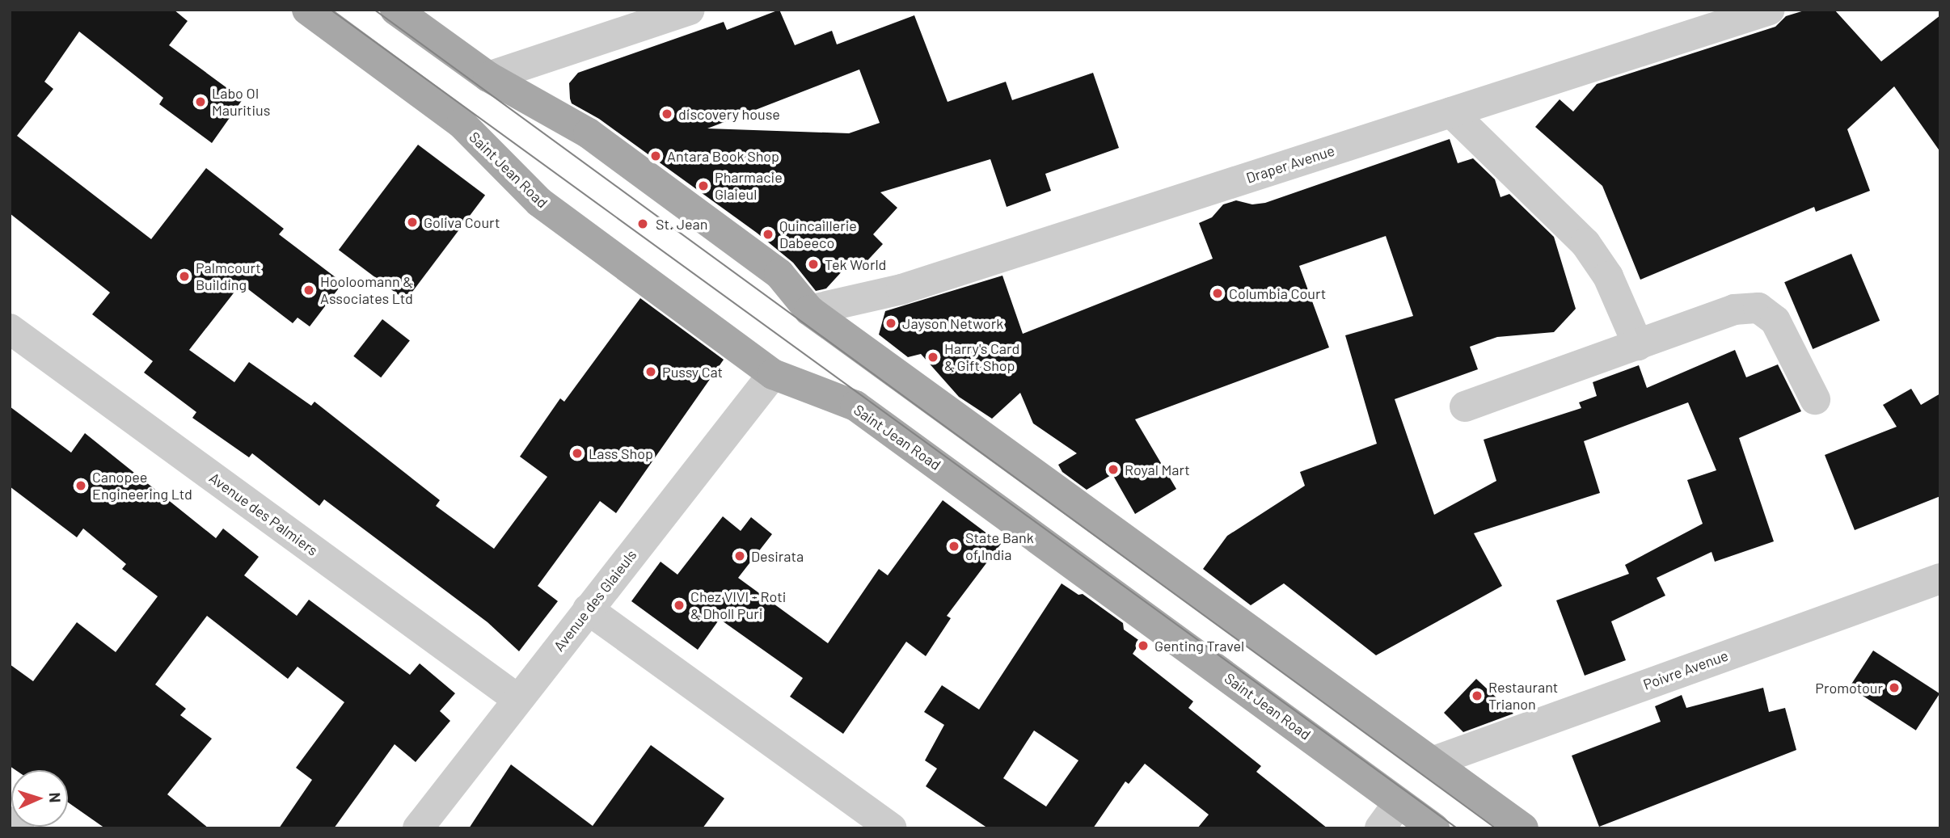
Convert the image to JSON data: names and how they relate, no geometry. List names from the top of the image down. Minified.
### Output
{"streets":{"main road":["Saint Jean Road"],"street":["Draper Avenue","Avenue des Palmiers","Avenue des Glaieuls","Poivre Avenue"]},"crossings":[["Saint Jean Road","Avenue des Glaieuls"],["Avenue des Palmiers","Avenue des Glaieuls"]],"places":["Labo OI Mauritius","discovery house","Antara Book Shop","Pharmacie Glaieul","Goliva Court","St. Jean","Quincaillerie Dabeeco","Tek World","Palmcourt Building","Hooloomann & Associates Ltd","Columbia Court","Jayson Network","Harry's Card & Gift Shop","Pussy Cat","Lass Shop","Royal Mart","Canopee Engineering Ltd","State Bank of India","Desirata","Chez VIVI - Roti & Dholl Puri","Genting Travel","Promotour","Restaurant Trianon"],"north":"right"}
